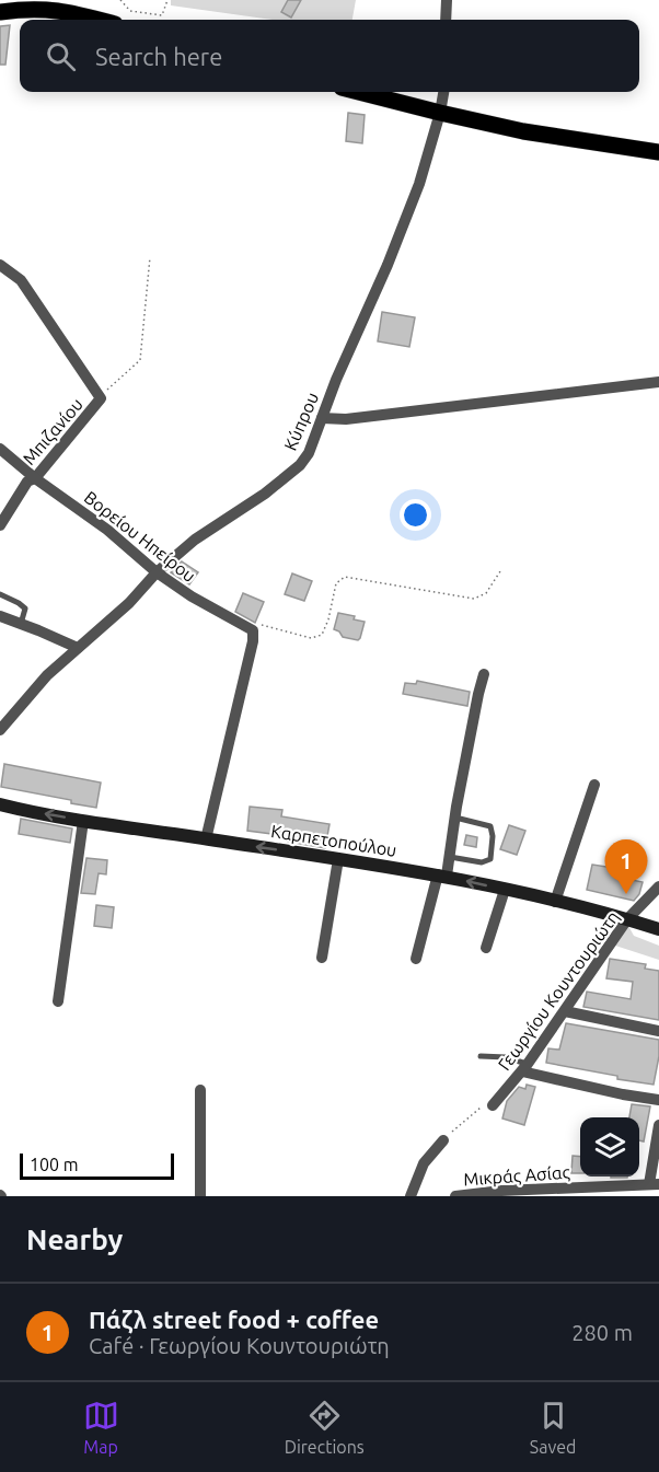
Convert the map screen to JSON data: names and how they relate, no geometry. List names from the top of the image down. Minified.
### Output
{"streets":{"main road":["Καρπετοπούλου"],"street":["Κύπρου","Μπιζανίου","Βορείου Ηπείρου","Γεωργίου Κουντουριώτη","Μικράς Ασίας"]},"crossings":[["Κύπρου","Βορείου Ηπείρου"],["Μπιζανίου","Βορείου Ηπείρου"],["Βορείου Ηπείρου","Καρπετοπούλου"],["Καρπετοπούλου","Γεωργίου Κουντουριώτη"]],"one_way":["Καρπετοπούλου"],"scale_bar":"100 m","page":{"search":"Search here","pins":"1","scale":"100 m","heading":"Nearby","list":[{"mark":"1","name":"Πάζλ street food + coffee","note":"Café · Γεωργίου Κουντουριώτη","value":"280 m"}],"nav":["Map","Directions","Saved"]}}
